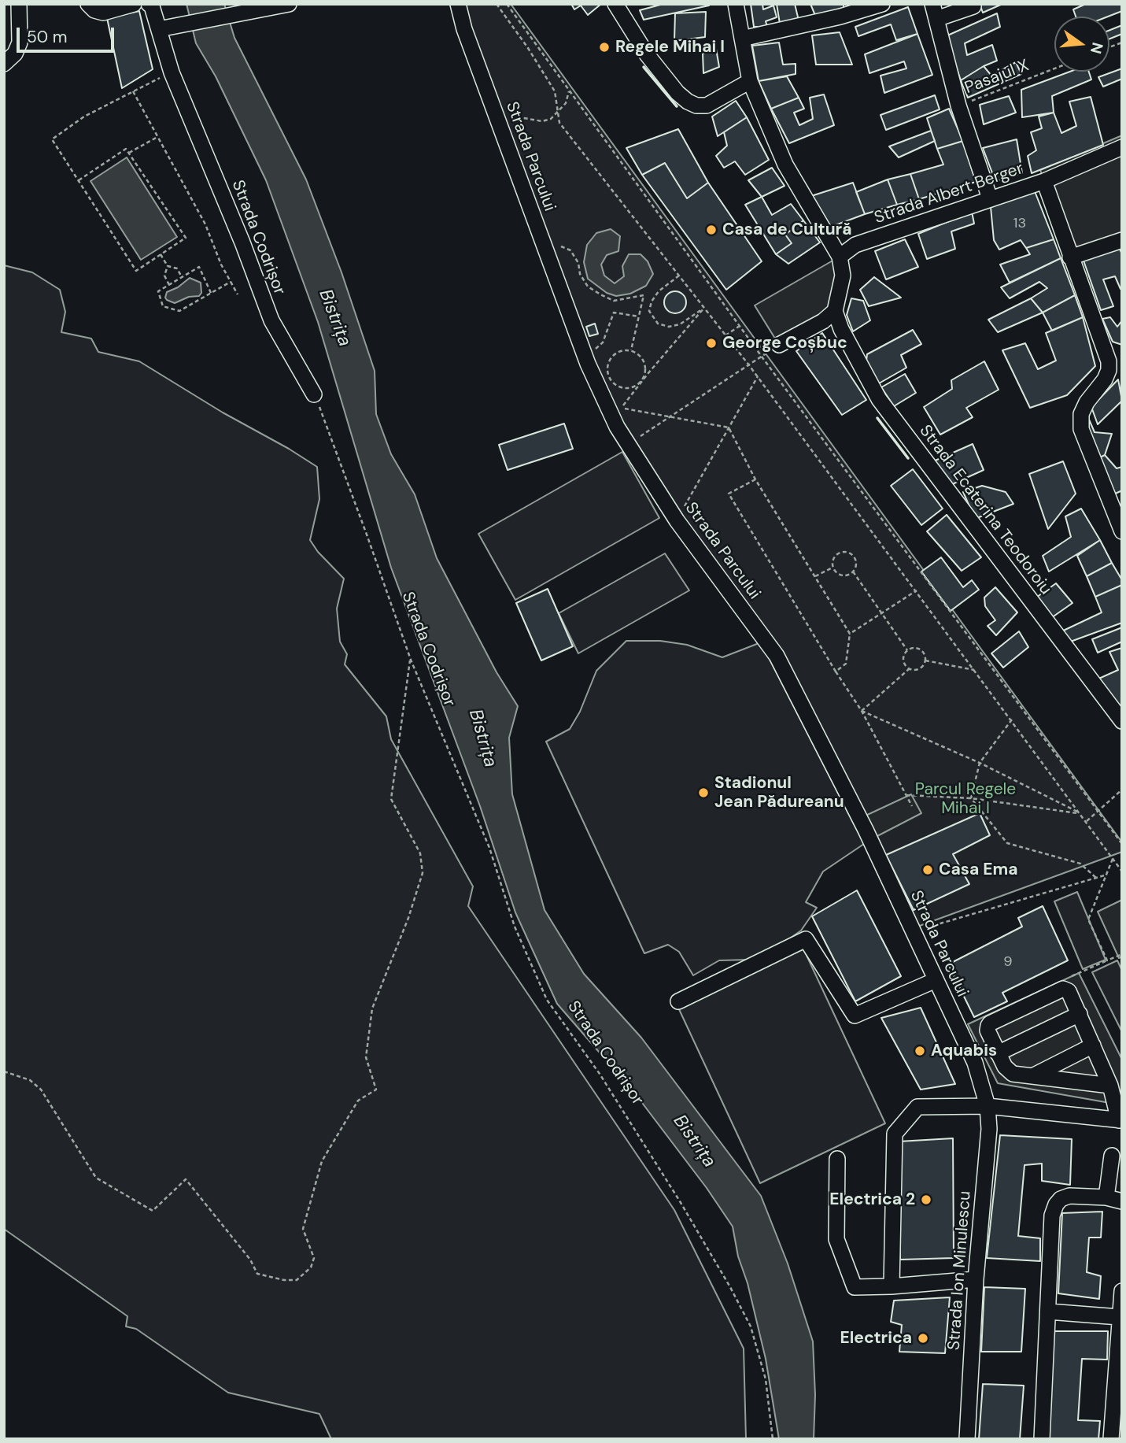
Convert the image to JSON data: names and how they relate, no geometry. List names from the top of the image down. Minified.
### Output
{"streets":{"street":["Strada Parcului","Strada Albert Berger","Strada Codrișor","Strada Ecaterina Teodoroiu","Strada Ion Minulescu"],"path":["Pasajul X"]},"crossings":[["Strada Parcului","Strada Ion Minulescu"]],"water":["Bistrița"],"parks":["Parcul Regele Mihai I"],"places":["Regele Mihai I","Casa de Cultură","George Coșbuc","Stadionul Jean Pădureanu","Casa Ema","Aquabis","Electrica 2","Electrica"],"house_numbers":["13","9"],"scale_bar":"50 m","north":"right"}
